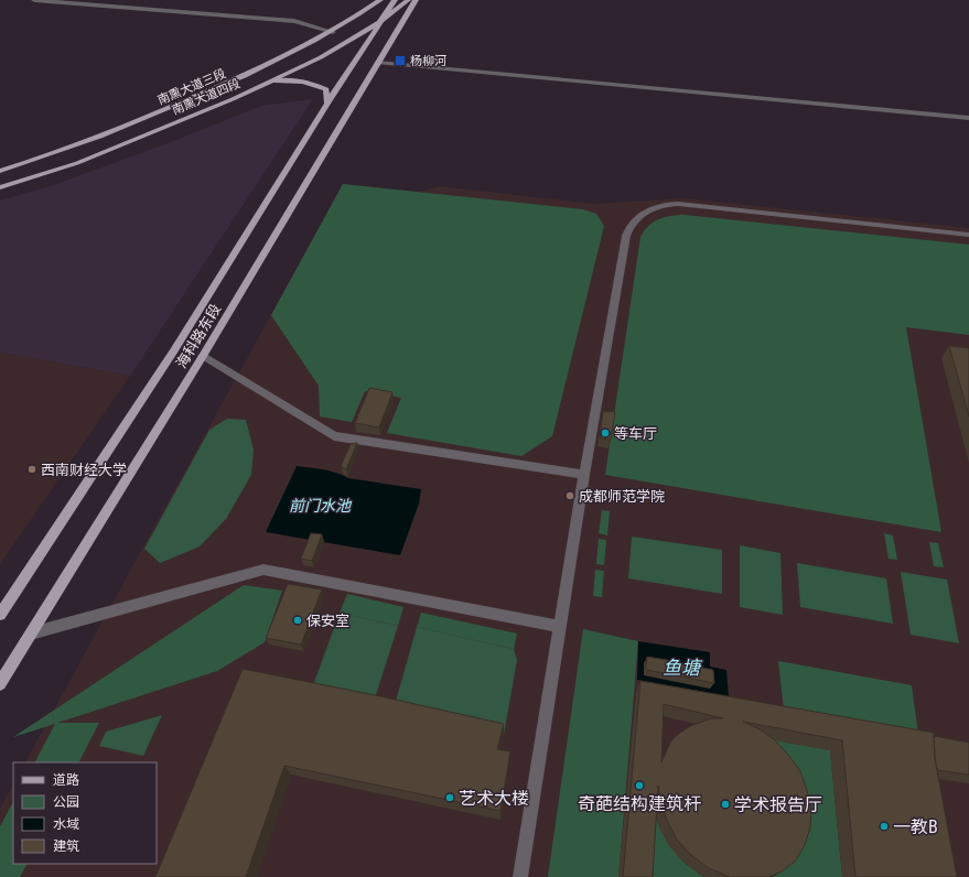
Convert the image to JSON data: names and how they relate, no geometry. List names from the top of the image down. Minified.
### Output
{"streets":{"main road":["南熏大道三段","南熏大道四段","海科路东段"]},"crossings":[["南熏大道四段","海科路东段"]],"water":["前门水池","鱼塘"],"places":{"transit":["杨柳河"],"other":["等车厅","西南财经大学","成都师范学院","保安室","奇葩结构建筑杆","艺术大楼","学术报告厅","一教B"]},"legend":["道路","公园","水域","建筑"]}
